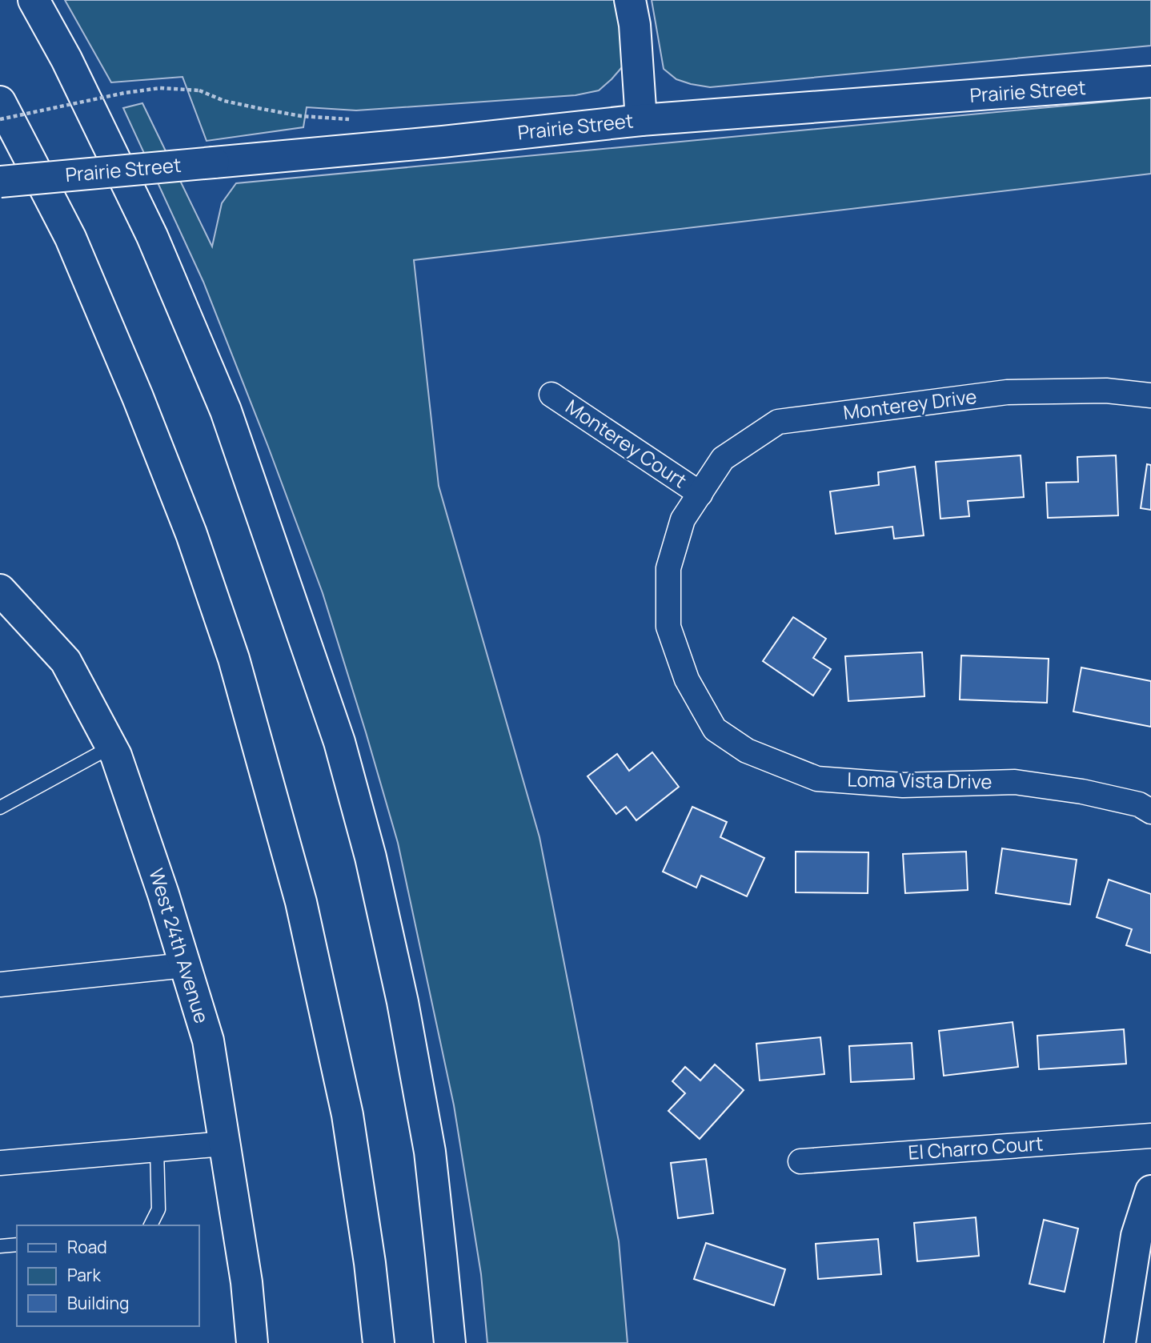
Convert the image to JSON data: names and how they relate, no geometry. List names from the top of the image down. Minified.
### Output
{"streets":{"main road":["Prairie Street","West 24th Avenue"],"street":["Monterey Drive","Monterey Court","Loma Vista Drive","El Charro Court"]},"crossings":[["Monterey Drive","Monterey Court"],["Monterey Drive","Loma Vista Drive"],["Monterey Court","Loma Vista Drive"]],"legend":["Road","Park","Building"]}
